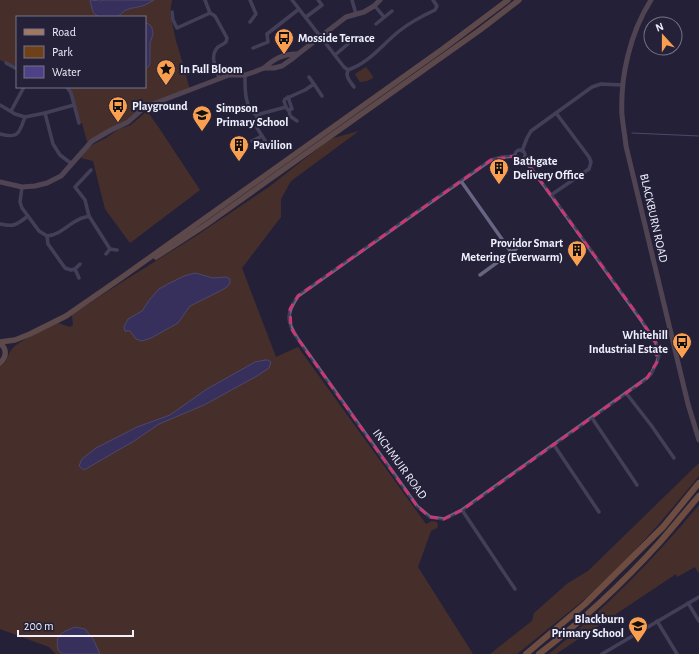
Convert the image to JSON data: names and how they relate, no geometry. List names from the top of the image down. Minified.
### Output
{"streets":{"street":["BLACKBURN ROAD","INCHMUIR ROAD"]},"places":{"bus stop":["Mosside Terrace","Playground","Whitehill Industrial Estate"],"place":["In Full Bloom"],"school or university":["Simpson Primary School","Blackburn Primary School"],"building":["Pavilion","Bathgate Delivery Office","Providor Smart Metering (Everwarm)"]},"legend":["Road","Park","Water"],"scale_bar":"200 m","north":"top"}
